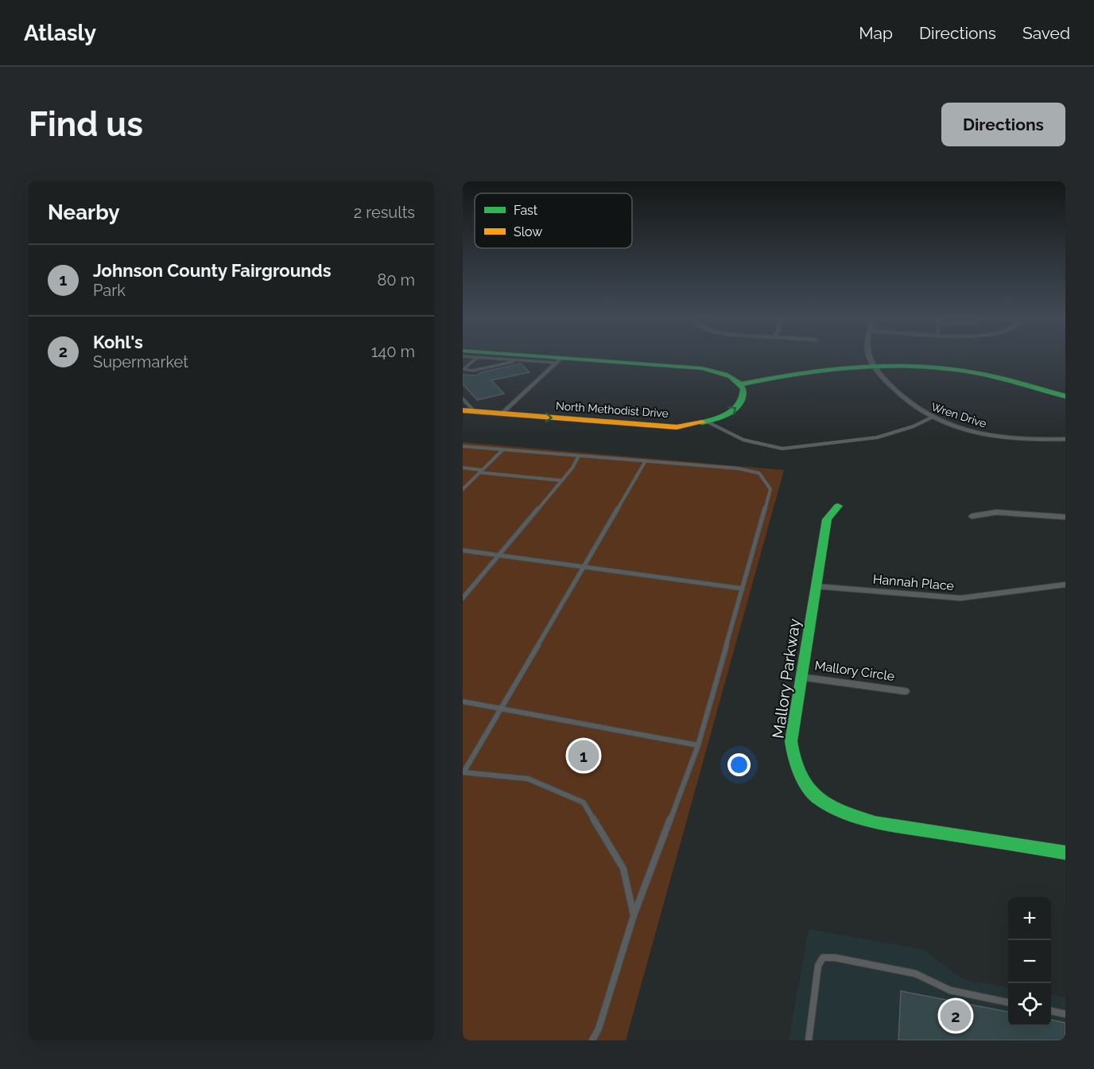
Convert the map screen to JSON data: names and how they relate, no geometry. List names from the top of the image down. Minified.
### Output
{"streets":{"street":["North Methodist Drive","Wren Drive","Hannah Place","Mallory Circle","Mallory Parkway"]},"crossings":[["Hannah Place","Mallory Parkway"],["Mallory Circle","Mallory Parkway"]],"legend":["Fast","Slow"],"page":{"header":"Atlasly","nav":["Map","Directions","Saved"],"buttons":"Directions","title":"Find us","heading":["Nearby","2 results"],"list":[{"mark":"1","name":"Johnson County Fairgrounds","note":"Park","value":"80 m"},{"mark":"2","name":"Kohl's","note":"Supermarket","value":"140 m"}],"pins":["1","2"],"map_buttons":["+","−"]}}
